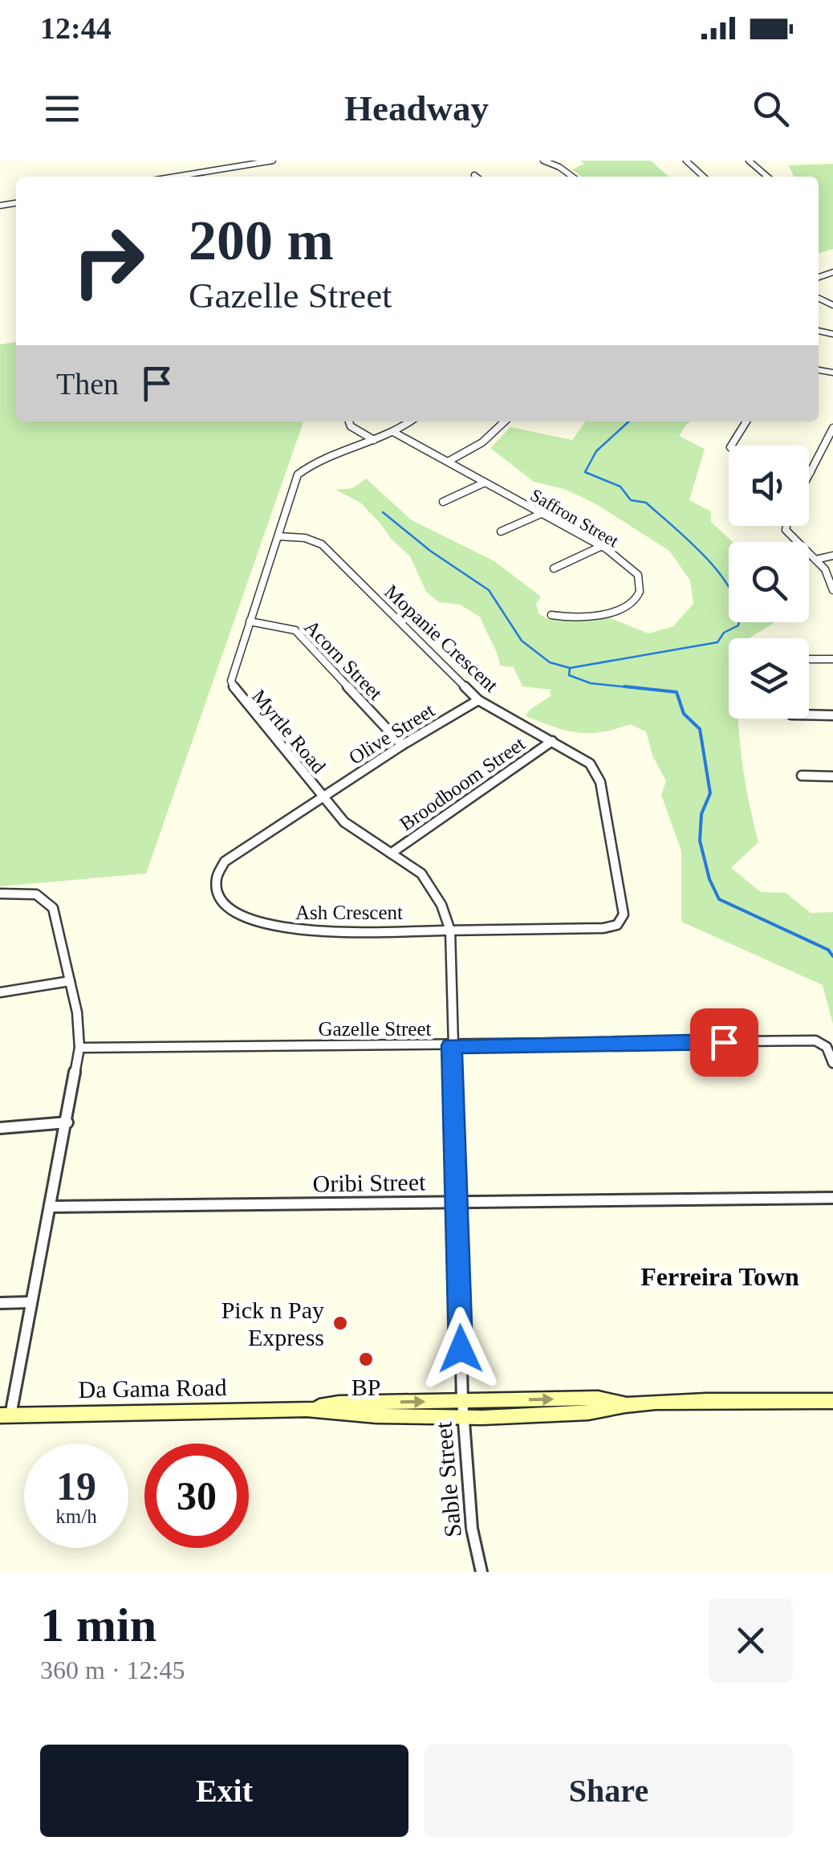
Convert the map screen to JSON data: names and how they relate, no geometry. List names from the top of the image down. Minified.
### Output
{"streets":{"street":["Saffron Street","Mopanie Crescent","Acorn Street","Myrtle Road","Olive Street","Broodboom Street","Ash Crescent","Gazelle Street","Oribi Street","Da Gama Road","Sable Street"]},"crossings":[["Saffron Street","Myrtle Road"],["Mopanie Crescent","Myrtle Road"],["Mopanie Crescent","Olive Street"],["Mopanie Crescent","Broodboom Street"],["Mopanie Crescent","Ash Crescent"],["Acorn Street","Myrtle Road"],["Acorn Street","Olive Street"],["Myrtle Road","Olive Street"],["Myrtle Road","Broodboom Street"],["Myrtle Road","Ash Crescent"],["Myrtle Road","Gazelle Street"],["Myrtle Road","Sable Street"],["Olive Street","Ash Crescent"],["Gazelle Street","Sable Street"],["Oribi Street","Sable Street"],["Da Gama Road","Sable Street"]],"districts":["Ferreira Town"],"places":["Pick n Pay Express","BP"],"page":{"status":"12:44","header":"Headway","turn":["200 m","Gazelle Street"],"then":"Then","speed":"19 km/h","limit":"30","heading":["1 min","360 m · 12:45"],"buttons":["Exit","Share"]}}
